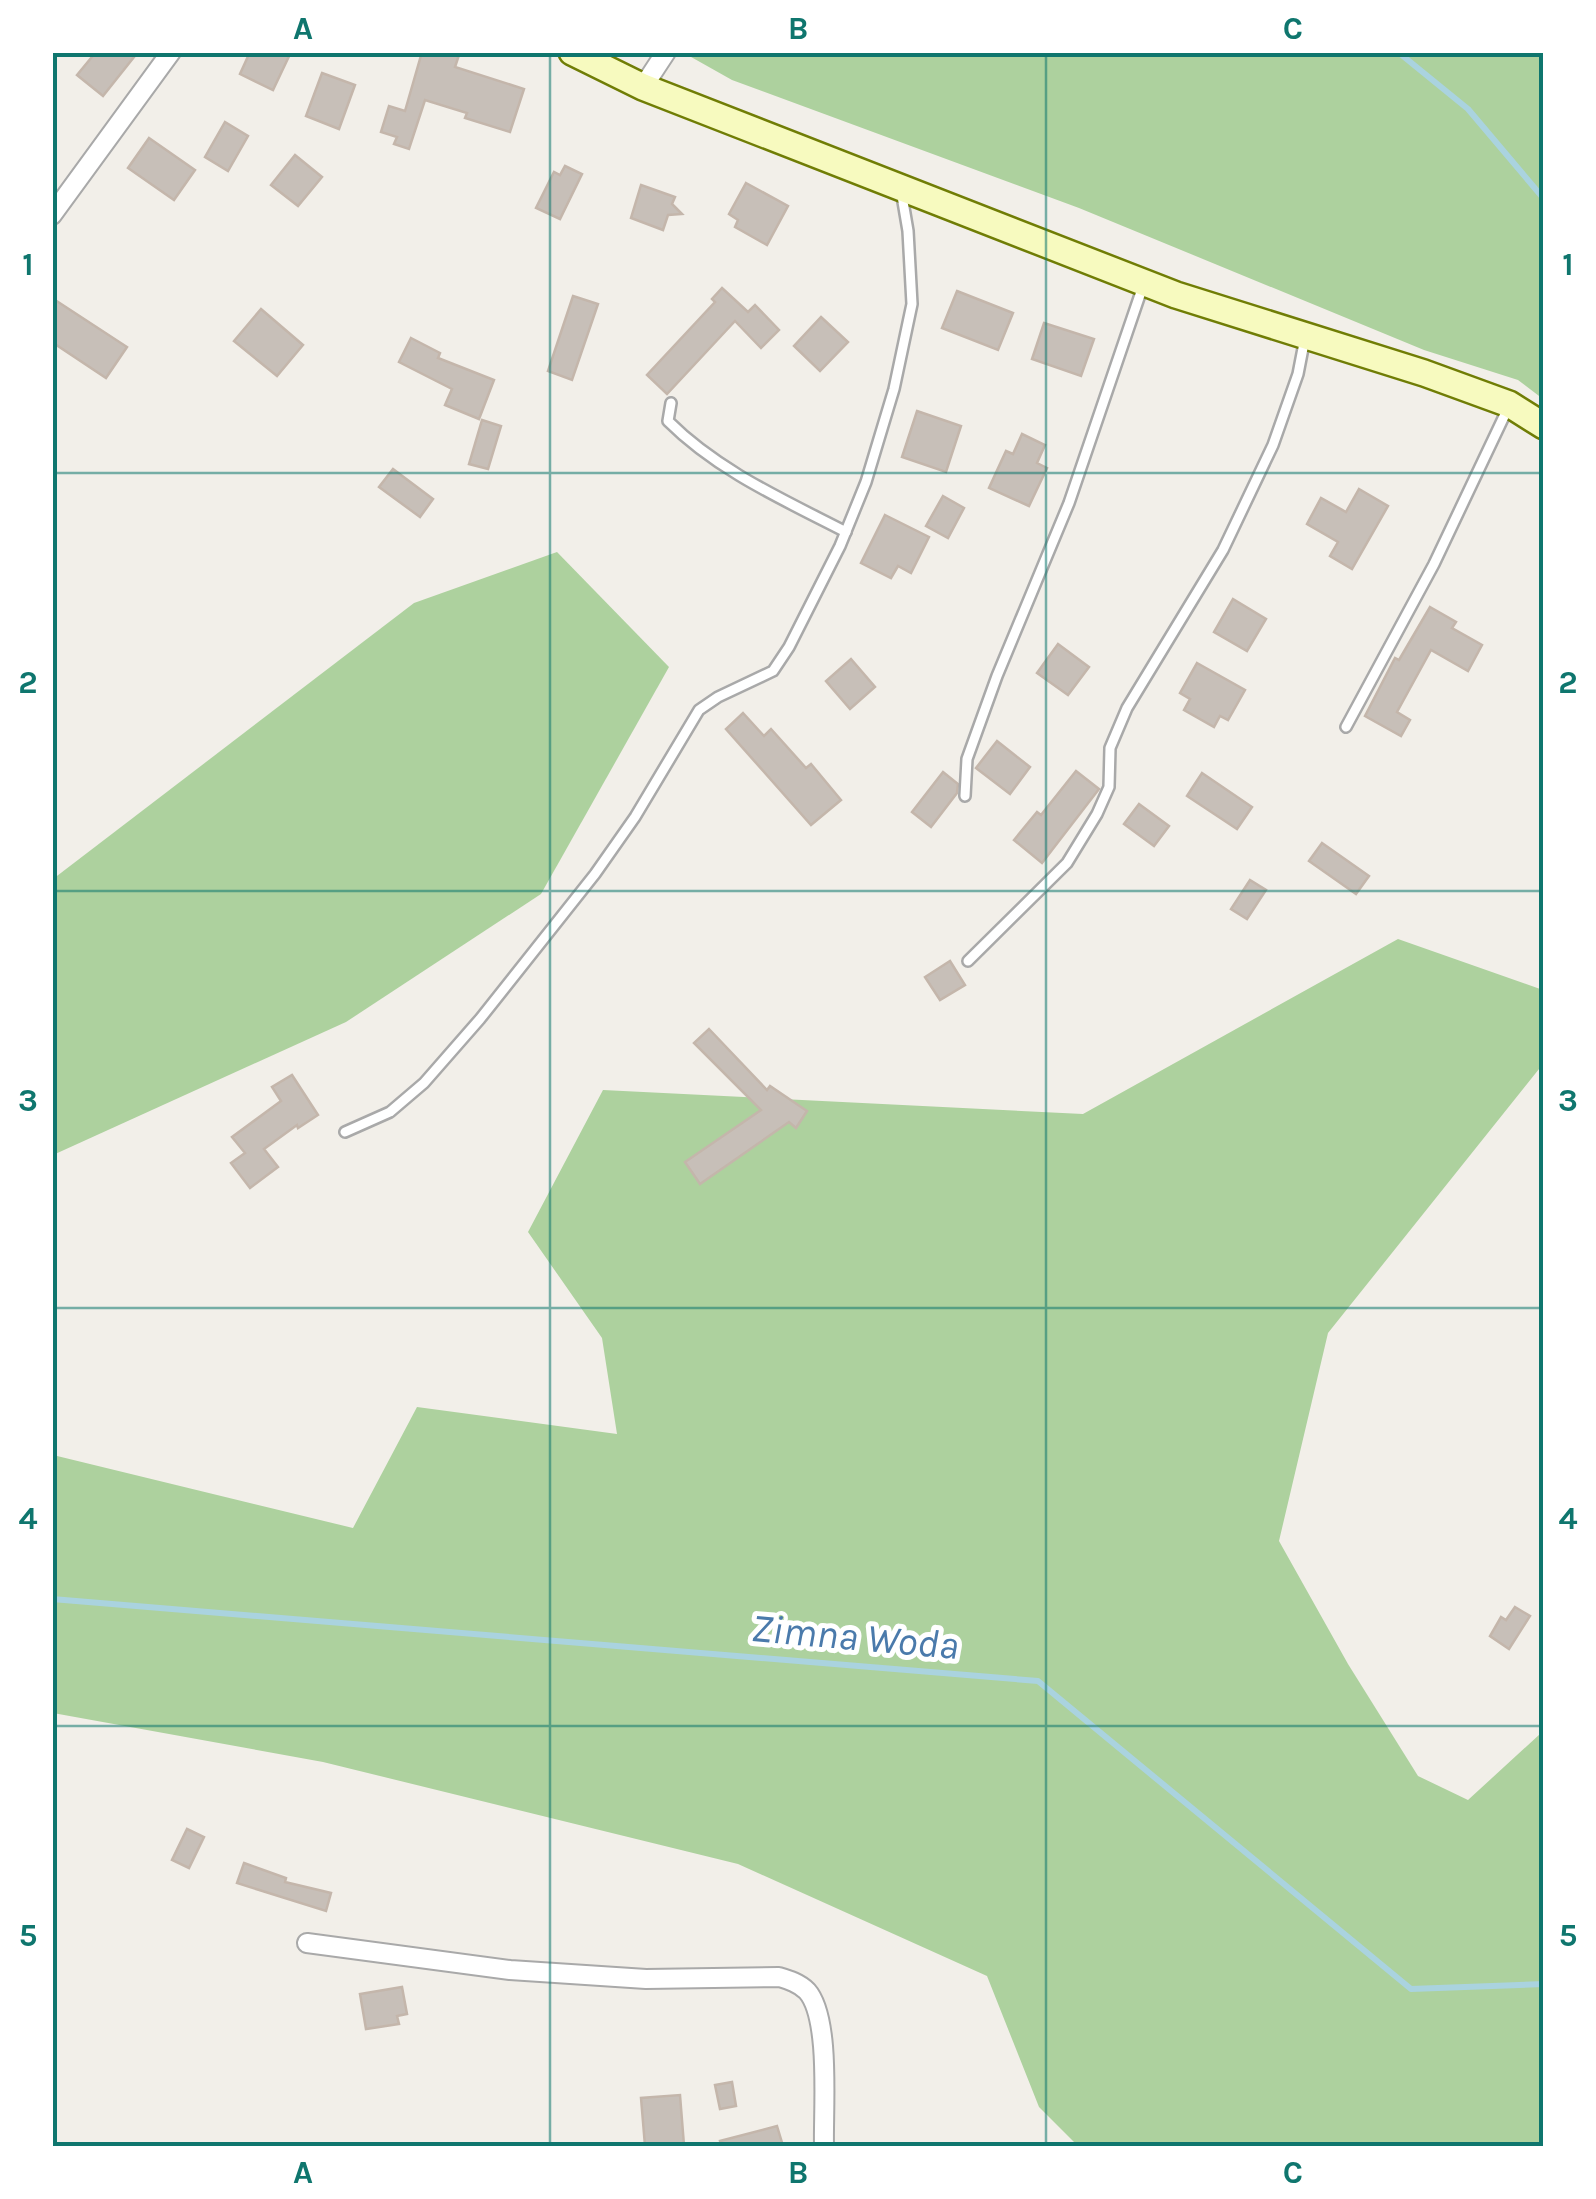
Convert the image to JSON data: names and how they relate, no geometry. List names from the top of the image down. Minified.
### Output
{"water":["Zimna Woda"],"grid":{"columns":["A","B","C"],"rows":["1","2","3","4","5"]}}
